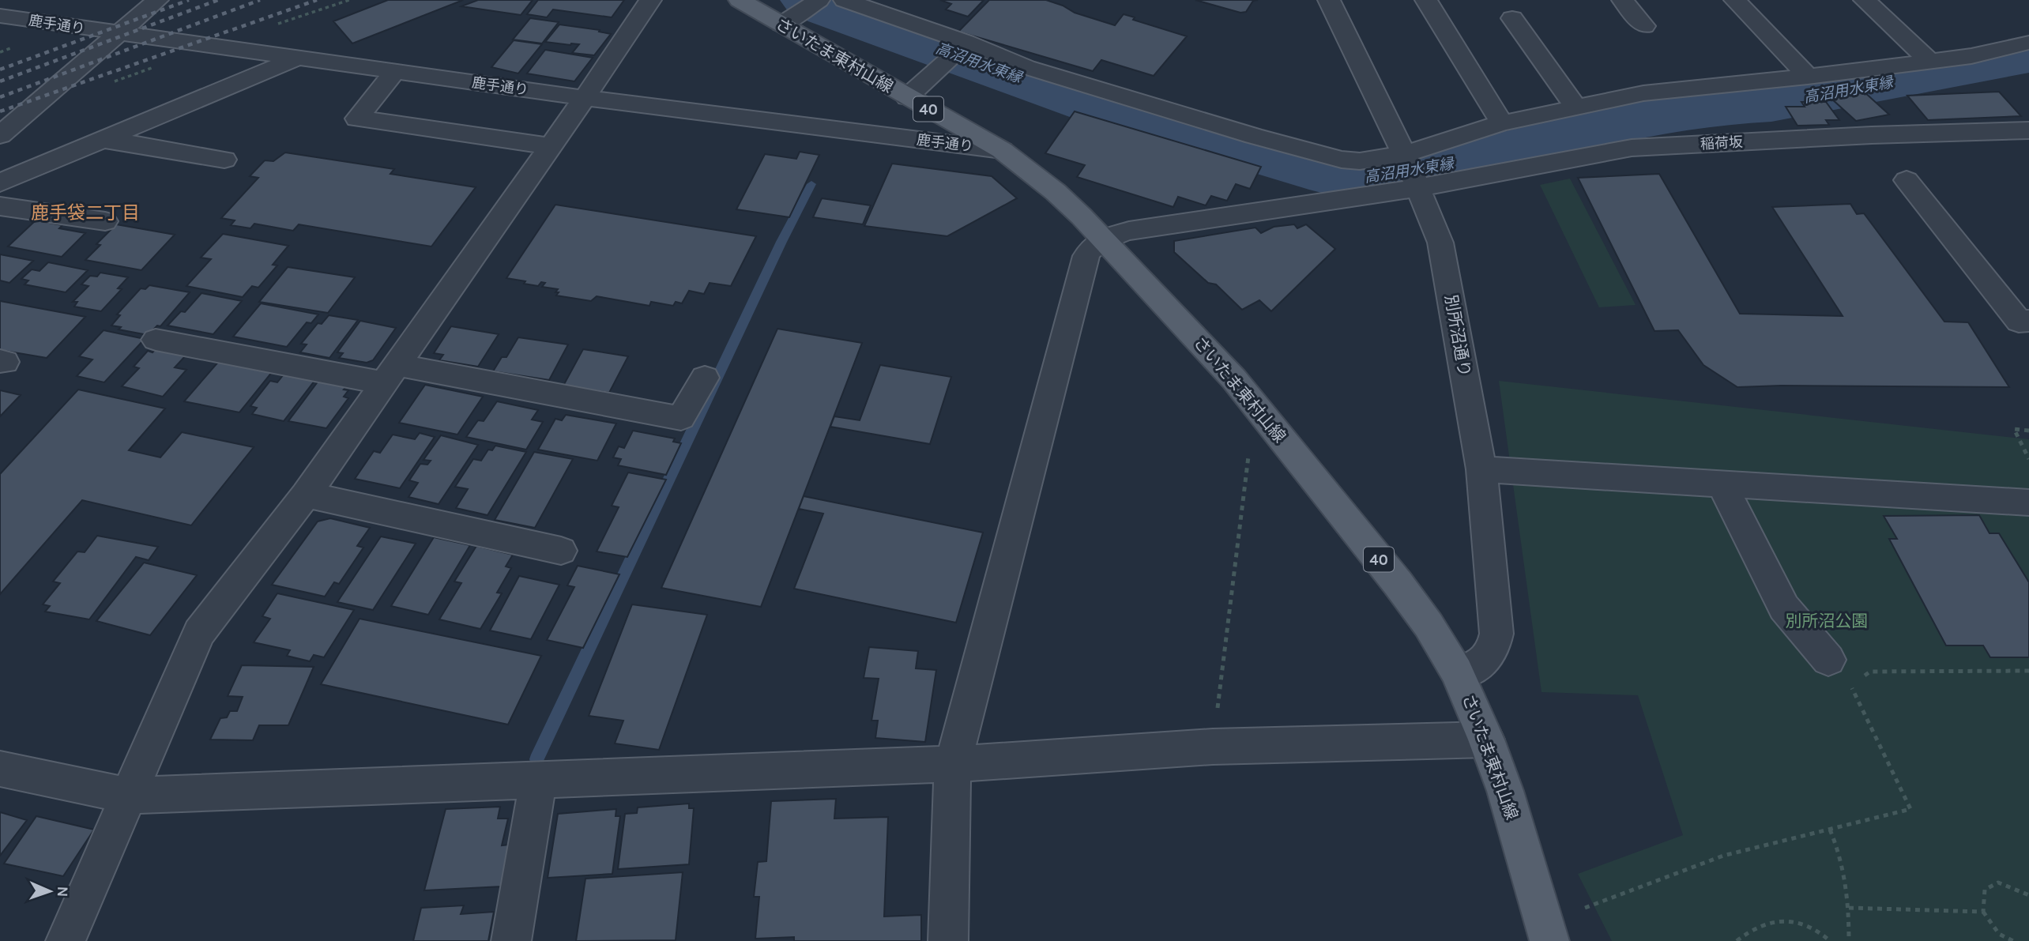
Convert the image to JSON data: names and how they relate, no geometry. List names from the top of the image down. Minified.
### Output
{"streets":{"main road":["さいたま東村山線","40"],"street":["鹿手通り","稲荷坂","別所沼通り"]},"crossings":[["鹿手通り","さいたま東村山線"],["さいたま東村山線","別所沼通り"],["稲荷坂","別所沼通り"]],"districts":["鹿手袋二丁目"],"water":["高沼用水東縁"],"parks":["別所沼公園"],"north":"right"}
